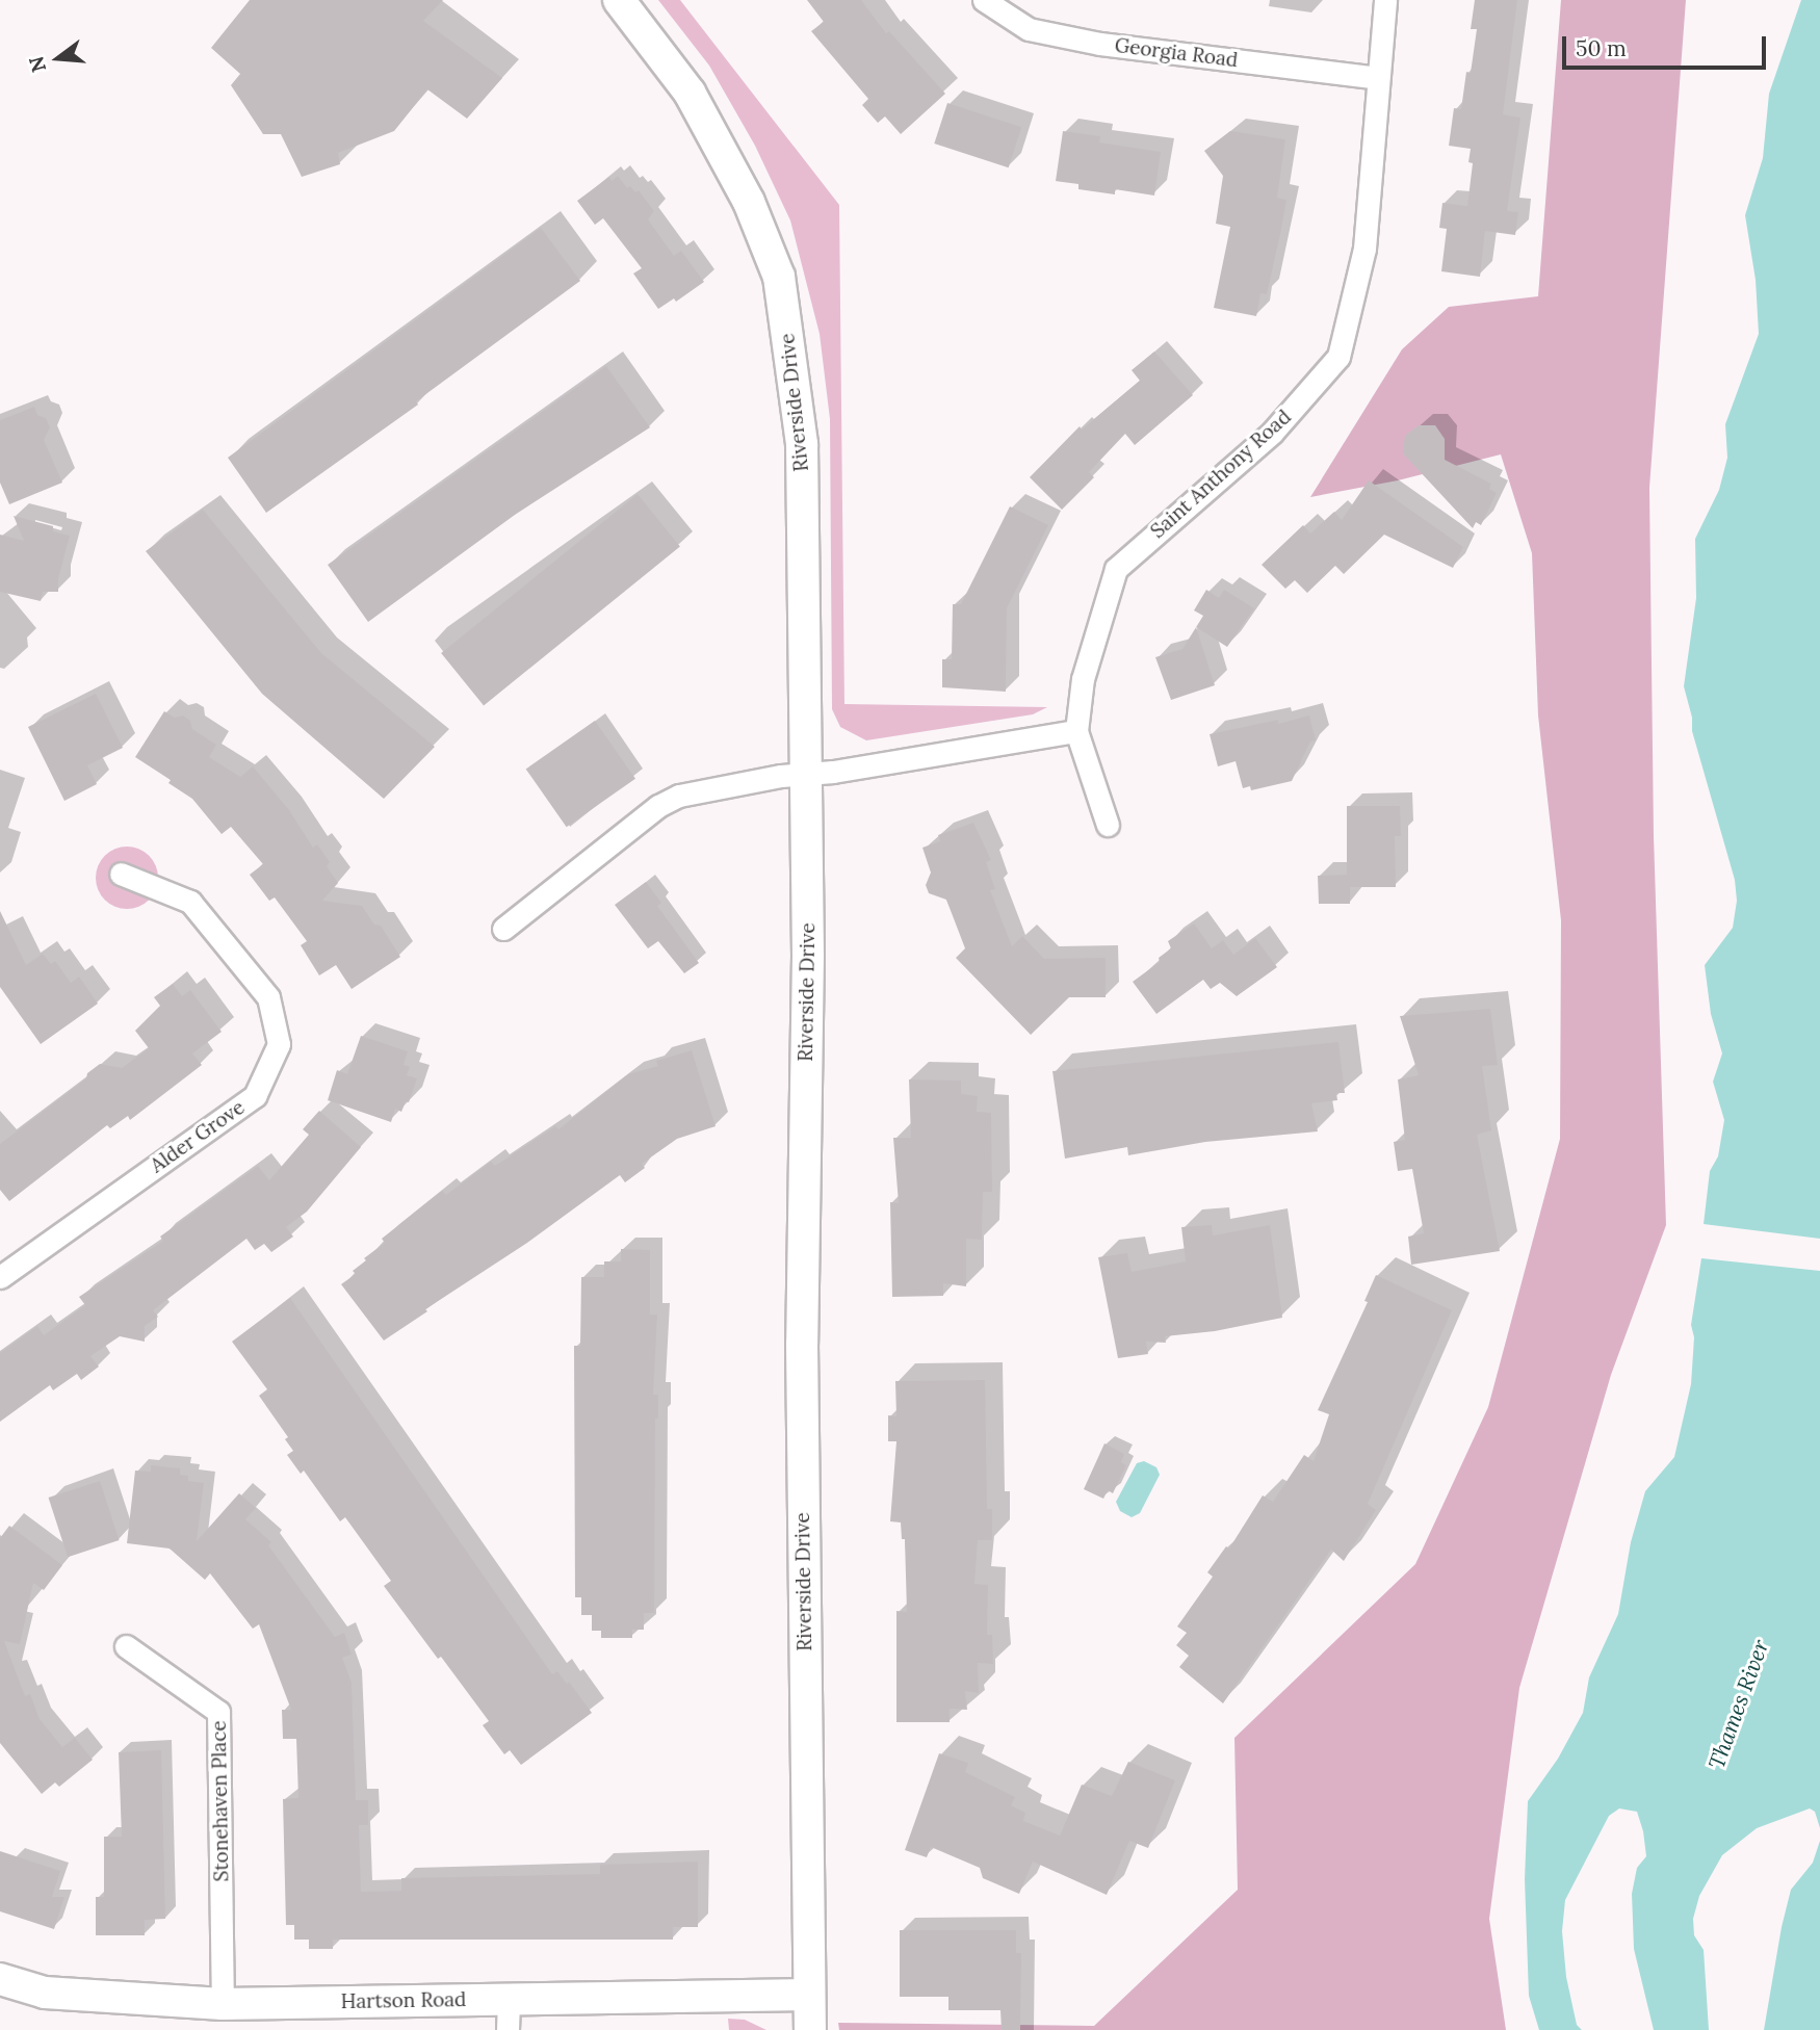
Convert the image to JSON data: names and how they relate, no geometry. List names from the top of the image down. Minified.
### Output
{"streets":{"main road":["Riverside Drive","Hartson Road"],"street":["Georgia Road","Saint Anthony Road","Alder Grove","Stonehaven Place"]},"crossings":[["Georgia Road","Saint Anthony Road"],["Riverside Drive","Hartson Road"],["Stonehaven Place","Hartson Road"]],"water":["Thames River"],"scale_bar":"50 m","north":"left"}
